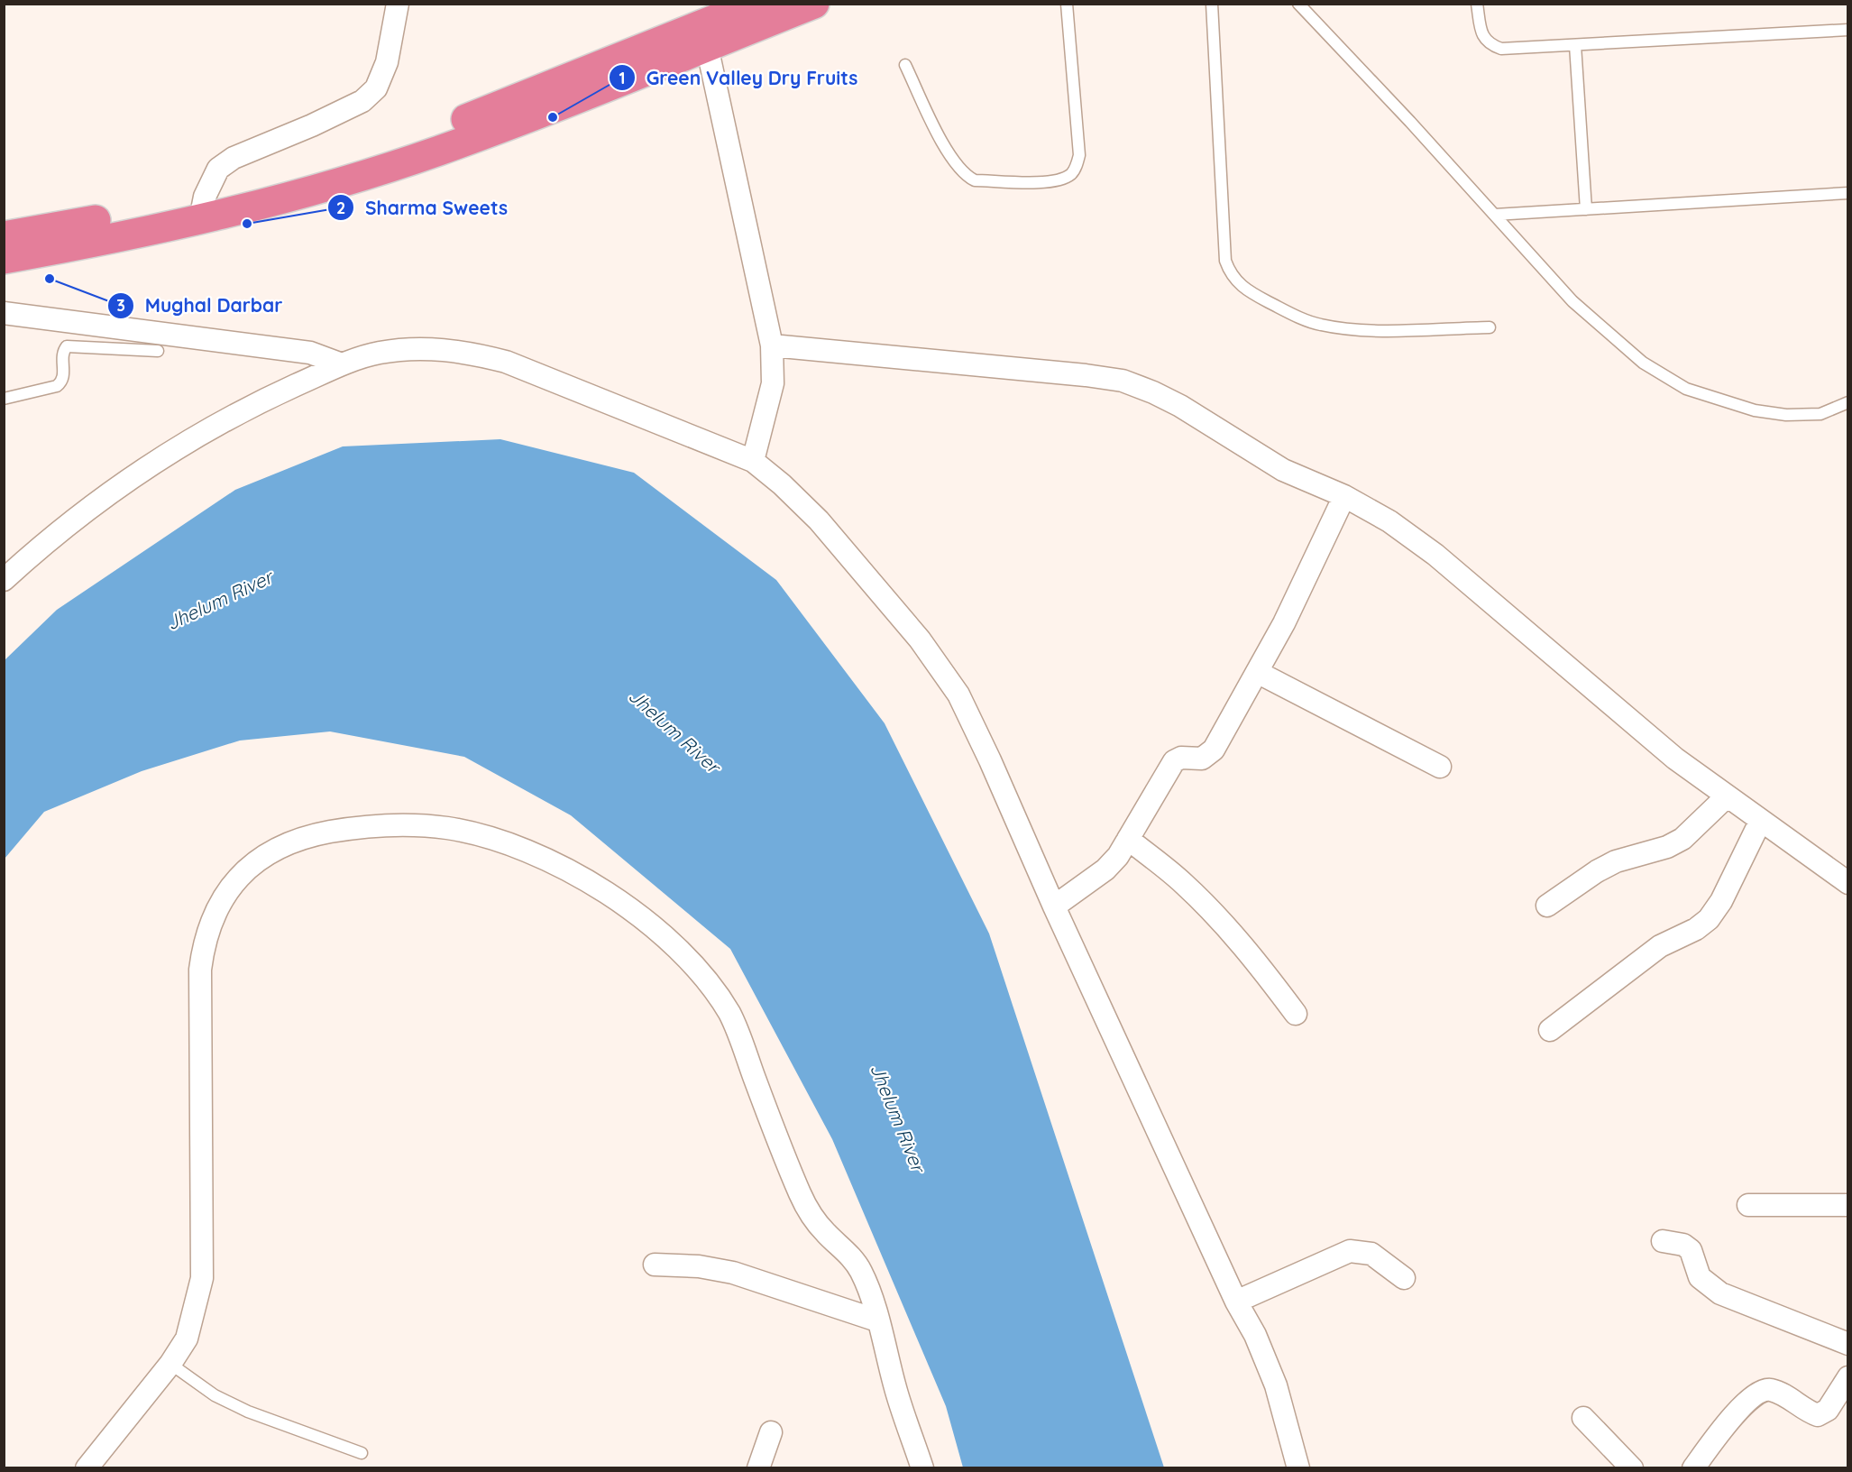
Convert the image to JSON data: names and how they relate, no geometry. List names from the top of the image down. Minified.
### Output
{"water":["Jhelum River"],"places":["Green Valley Dry Fruits","Sharma Sweets","Mughal Darbar"]}
